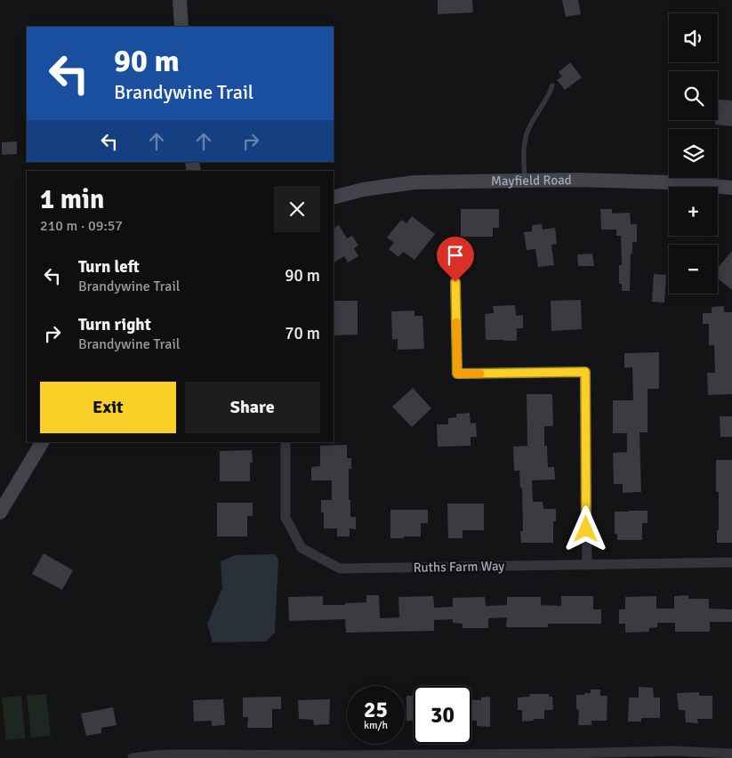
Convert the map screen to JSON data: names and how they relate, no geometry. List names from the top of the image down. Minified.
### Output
{"streets":{"street":["Mayfield Road","Ruths Farm Way"]},"page":{"map_buttons":["+","−"],"turn":["90 m","Brandywine Trail"],"heading":["1 min","210 m · 09:57"],"list":[{"name":"Turn left","note":"Brandywine Trail","value":"90 m"},{"name":"Turn right","note":"Brandywine Trail","value":"70 m"}],"buttons":["Exit","Share"],"speed":"25 km/h","limit":"30"}}
